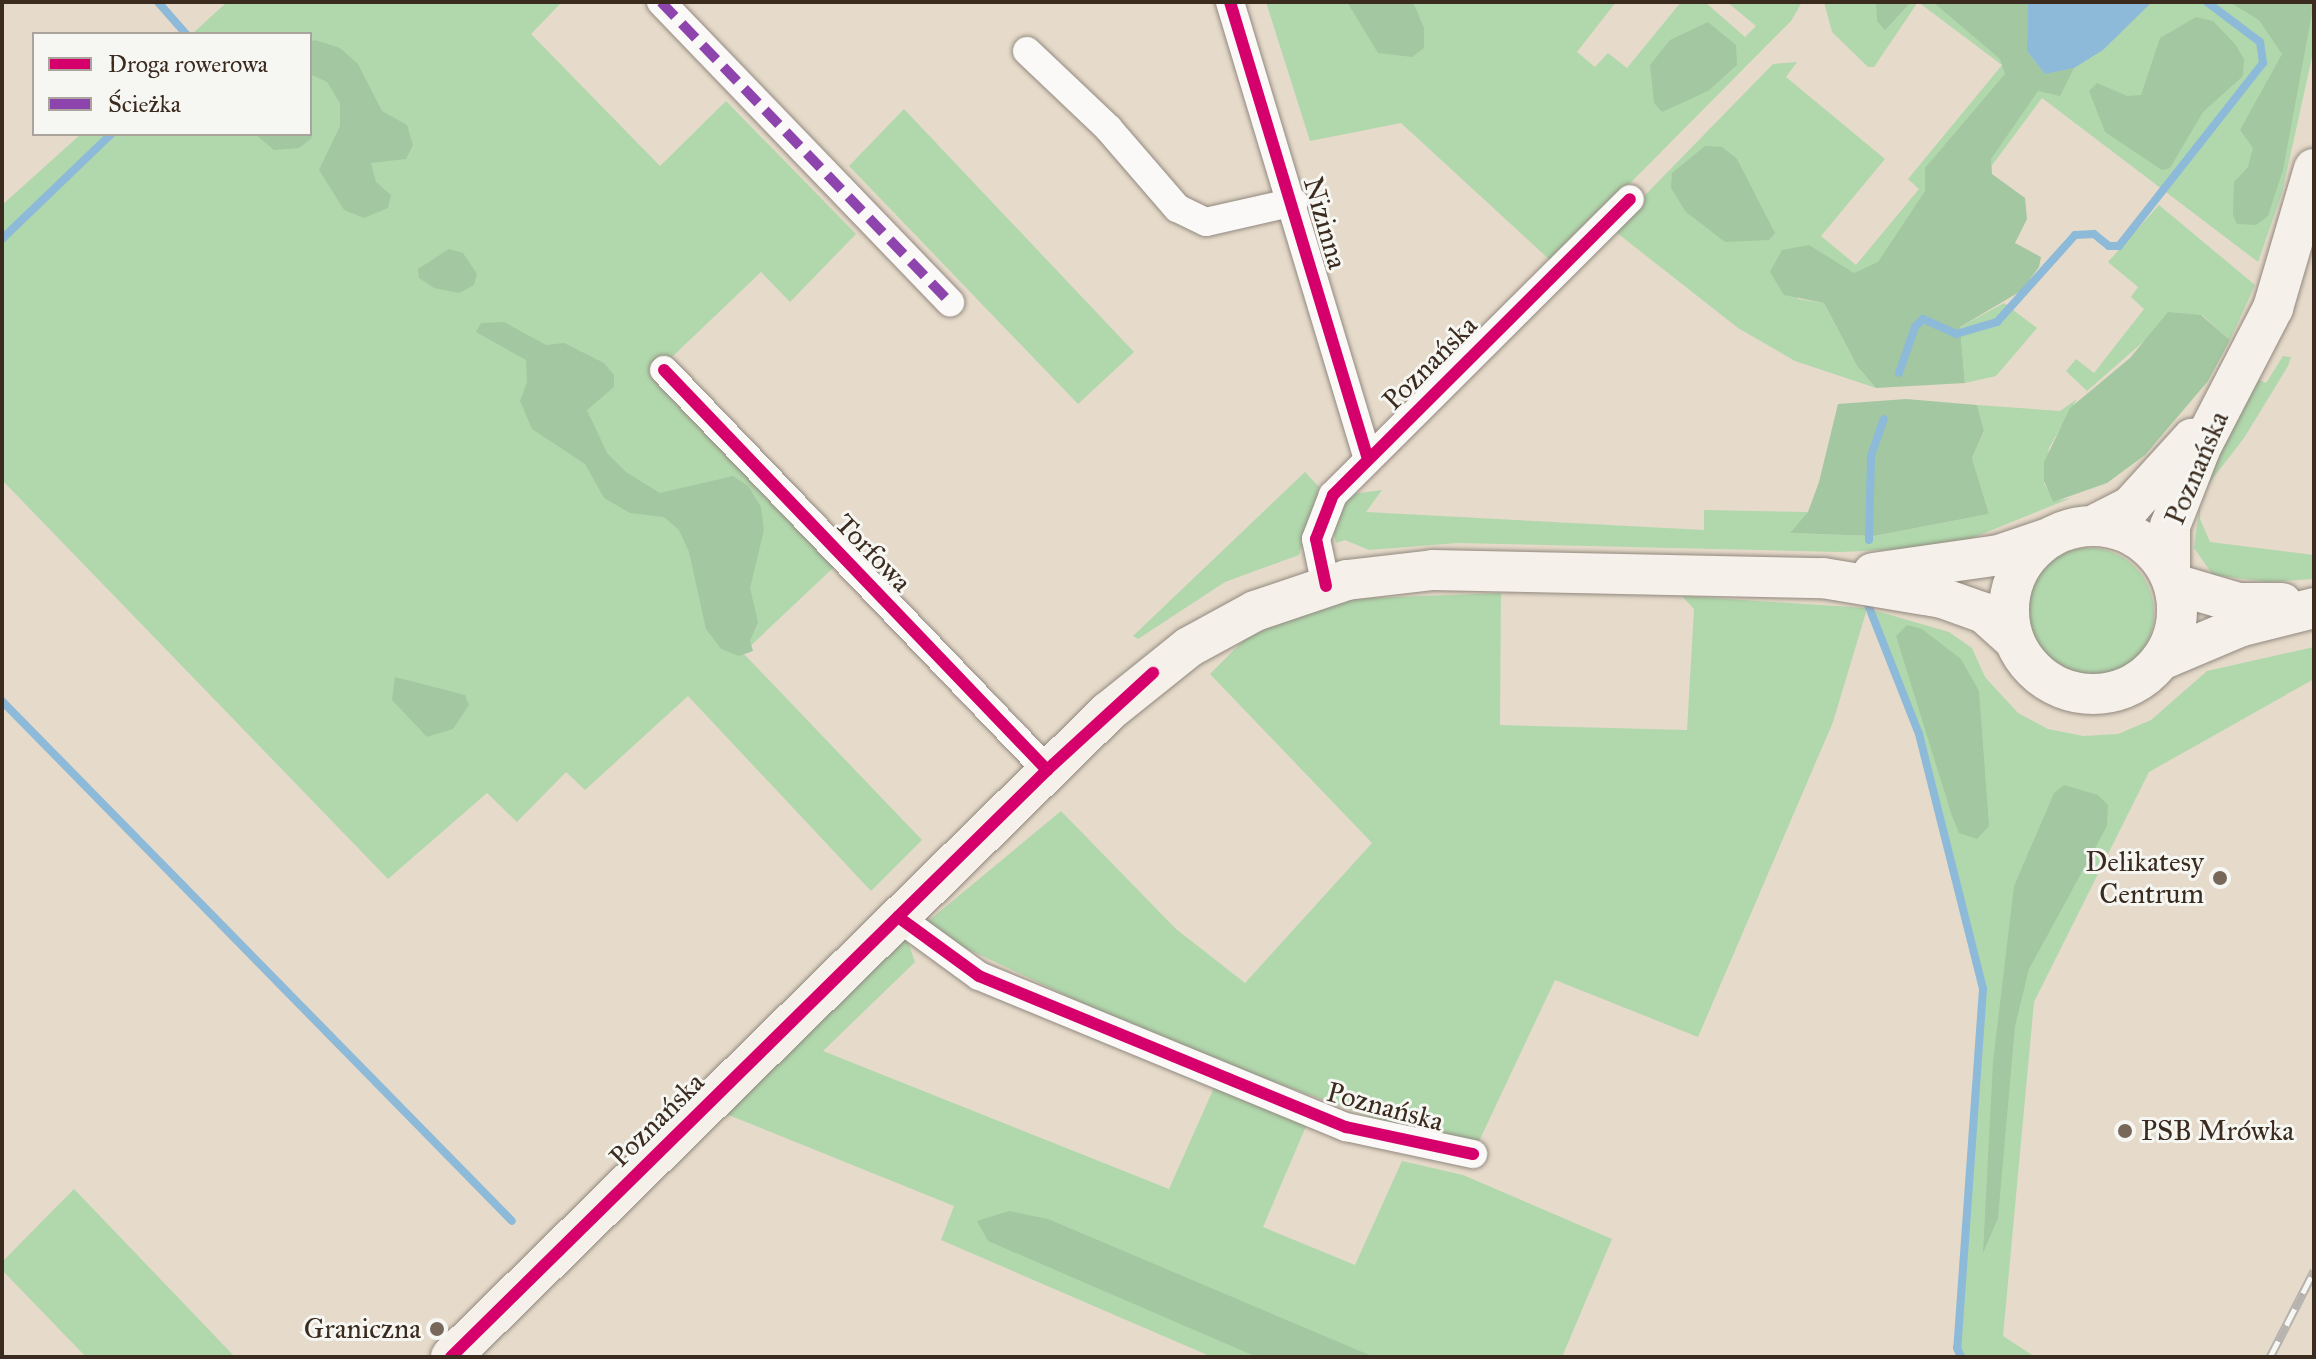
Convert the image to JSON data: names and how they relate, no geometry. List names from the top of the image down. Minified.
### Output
{"streets":{"main road":["Poznańska"],"street":["Nizinna","Torfowa"]},"crossings":[["Nizinna","Poznańska"],["Poznańska","Torfowa"]],"places":["Delikatesy Centrum","PSB Mrówka","Graniczna"],"legend":["Droga rowerowa","Ścieżka"]}
